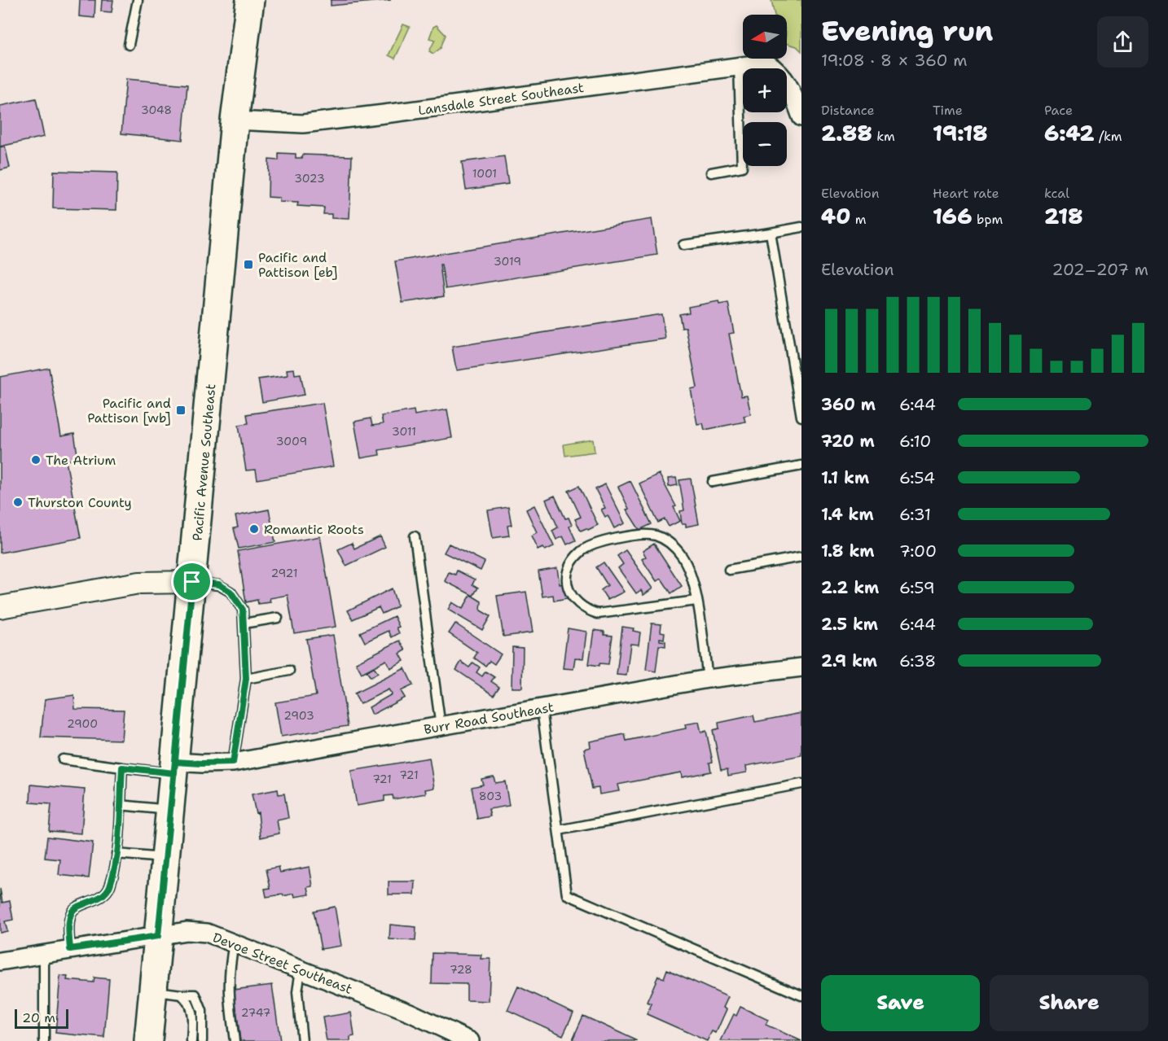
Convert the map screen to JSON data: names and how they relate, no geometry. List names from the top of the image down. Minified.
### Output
{"streets":{"main road":["Pacific Avenue Southeast"],"street":["Lansdale Street Southeast","Burr Road Southeast","Devoe Street Southeast"]},"crossings":[["Lansdale Street Southeast","Pacific Avenue Southeast"],["Pacific Avenue Southeast","Burr Road Southeast"],["Pacific Avenue Southeast","Devoe Street Southeast"]],"places":{"transit":["Pacific and Pattison [eb]","Pacific and Pattison [wb]"],"other":["The Atrium","Thurston County","Romantic Roots"]},"house_numbers":["3048","1001","3023","3019","3011","3009","2921","2903","2900","721","721","803","728","2747"],"scale_bar":"20 m","north":"left","page":{"heading":["Evening run","19:08 · 8 × 360 m"],"map_buttons":["+","−"],"stats":[["Distance","2.88 km"],["Time","19:18"],["Pace","6:42 /km"],["Elevation","40 m"],["Heart rate","166 bpm"],["kcal","218"]],"chart":["Elevation","202–207 m"],"list":[{"name":"360 m","note":"6:44"},{"name":"720 m","note":"6:10"},{"name":"1.1 km","note":"6:54"},{"name":"1.4 km","note":"6:31"},{"name":"1.8 km","note":"7:00"},{"name":"2.2 km","note":"6:59"},{"name":"2.5 km","note":"6:44"},{"name":"2.9 km","note":"6:38"}],"buttons":["Save","Share"],"scale":"20 m"}}
